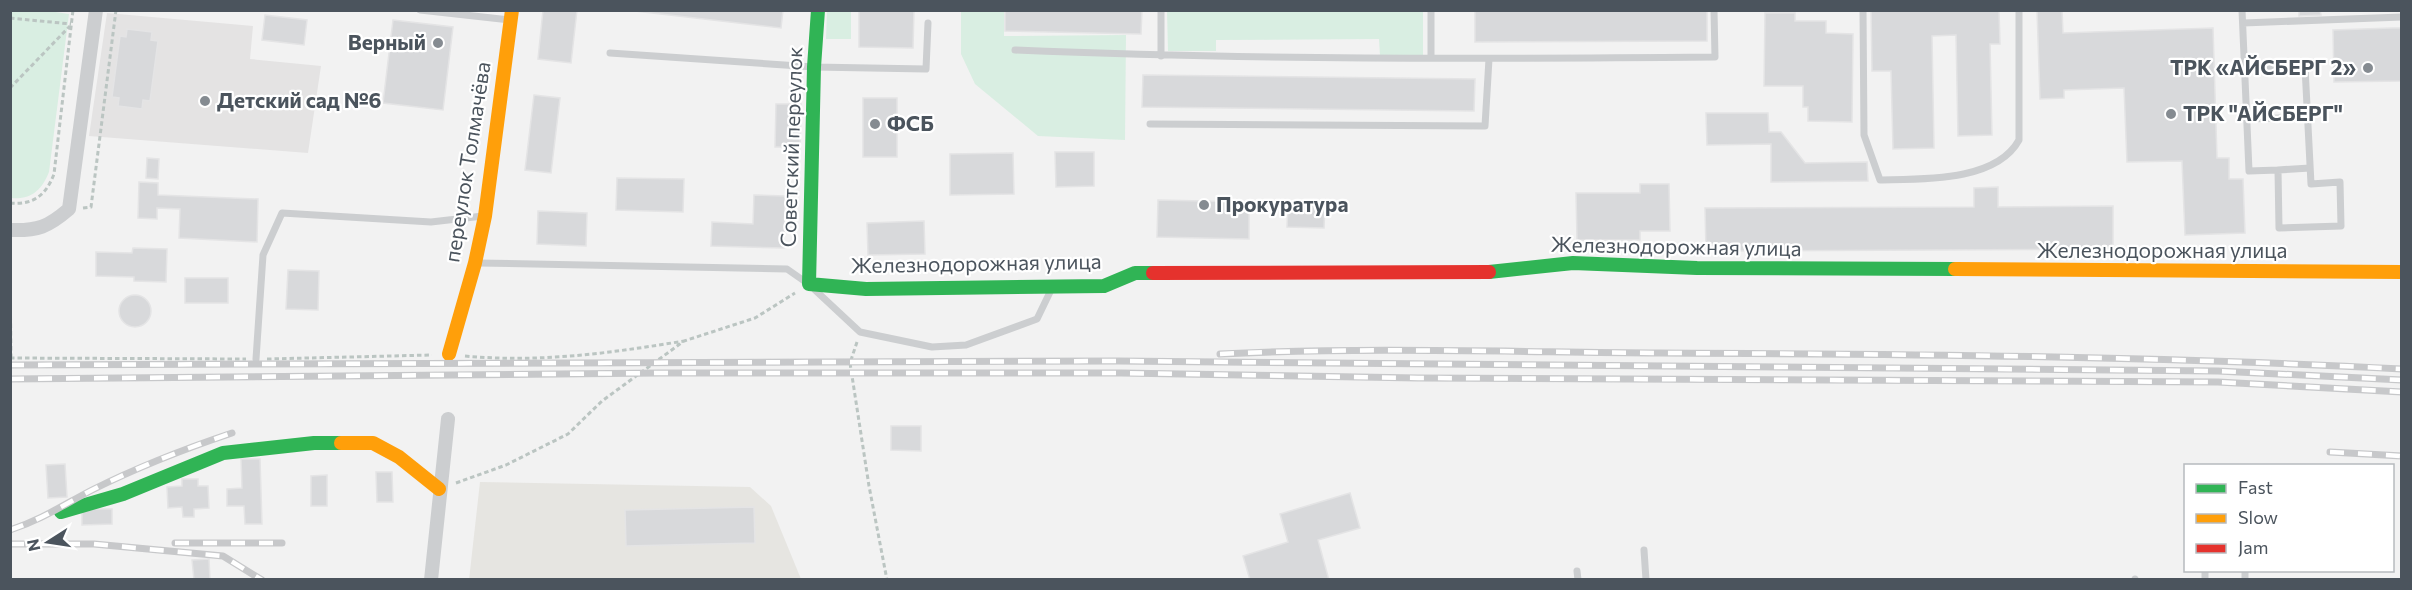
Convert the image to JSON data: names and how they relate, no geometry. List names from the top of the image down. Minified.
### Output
{"streets":{"street":["Советский переулок","переулок Толмачёва","Железнодорожная улица"]},"crossings":[["Советский переулок","Железнодорожная улица"]],"places":["Верный","ТРК «АЙСБЕРГ 2»","Детский сад №6","ТРК \"АЙСБЕРГ\"","ФСБ","Прокуратура"],"legend":["Fast","Slow","Jam"],"north":"left"}
